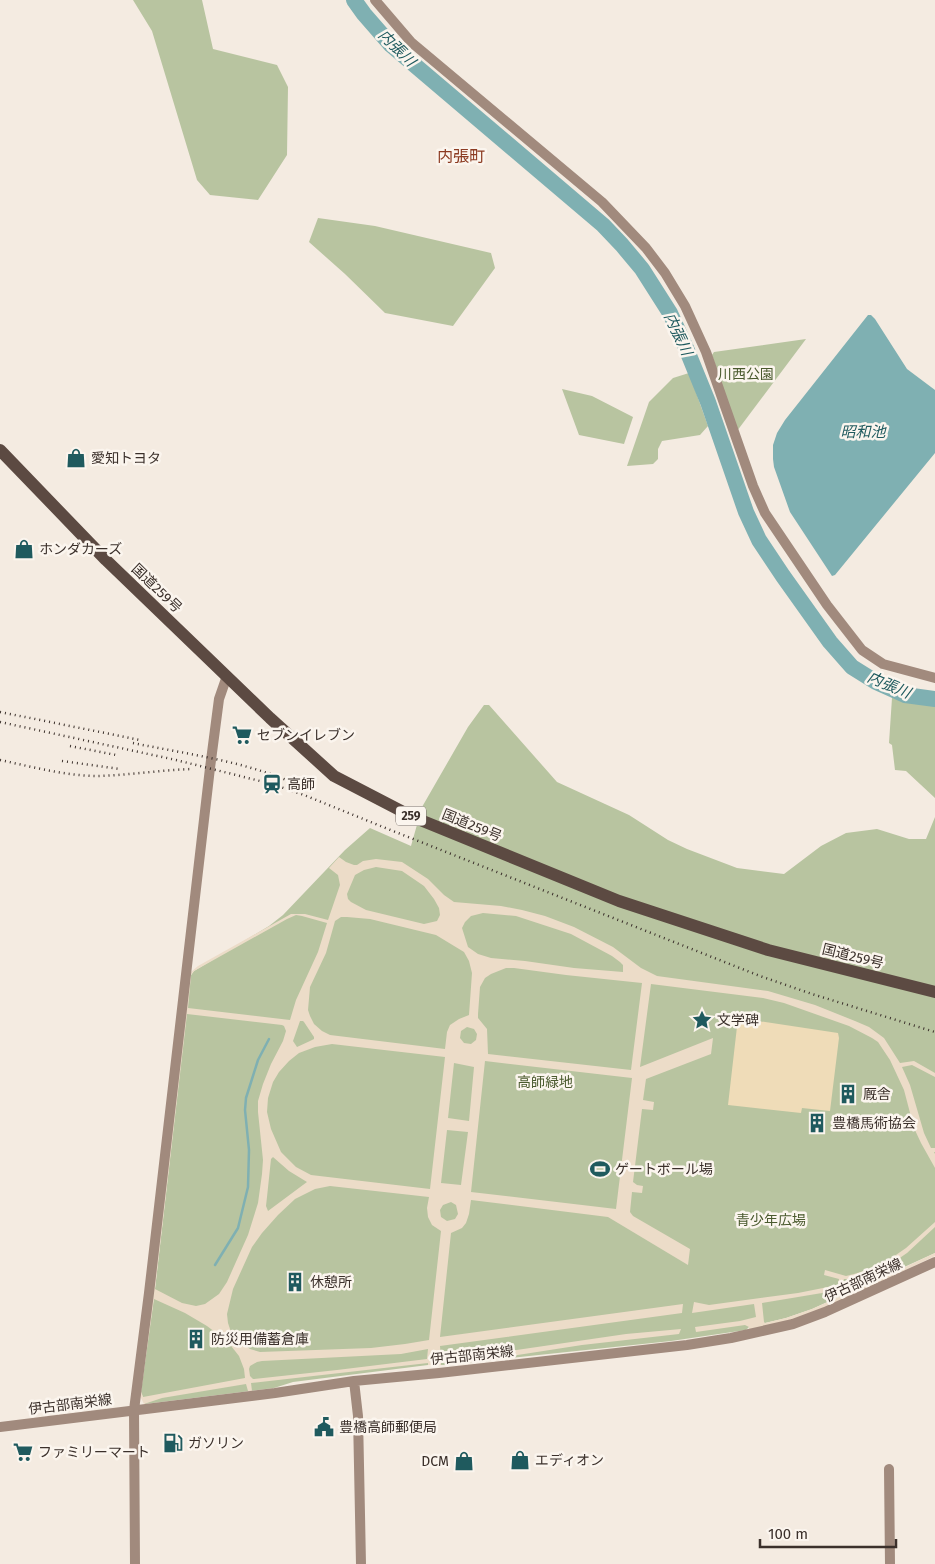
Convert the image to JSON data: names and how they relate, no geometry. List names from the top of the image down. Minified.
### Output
{"streets":{"highway":["国道259号","259"],"street":["伊古部南栄線"]},"districts":["内張町"],"water":["内張川","昭和池"],"parks":["川西公園","高師緑地","青少年広場"],"places":{"shop":["愛知トヨタ","ホンダカーズ","エディオン","DCM"],"supermarket":["セブンイレブン","ファミリーマート"],"station":["高師"],"place":["文学碑"],"building":["厩舎","豊橋馬術協会","休憩所","防災用備蓄倉庫"],"sports":["ゲートボール場"],"public building":["豊橋高師郵便局"],"fuel station":["ガソリン"]},"scale_bar":"100 m"}
